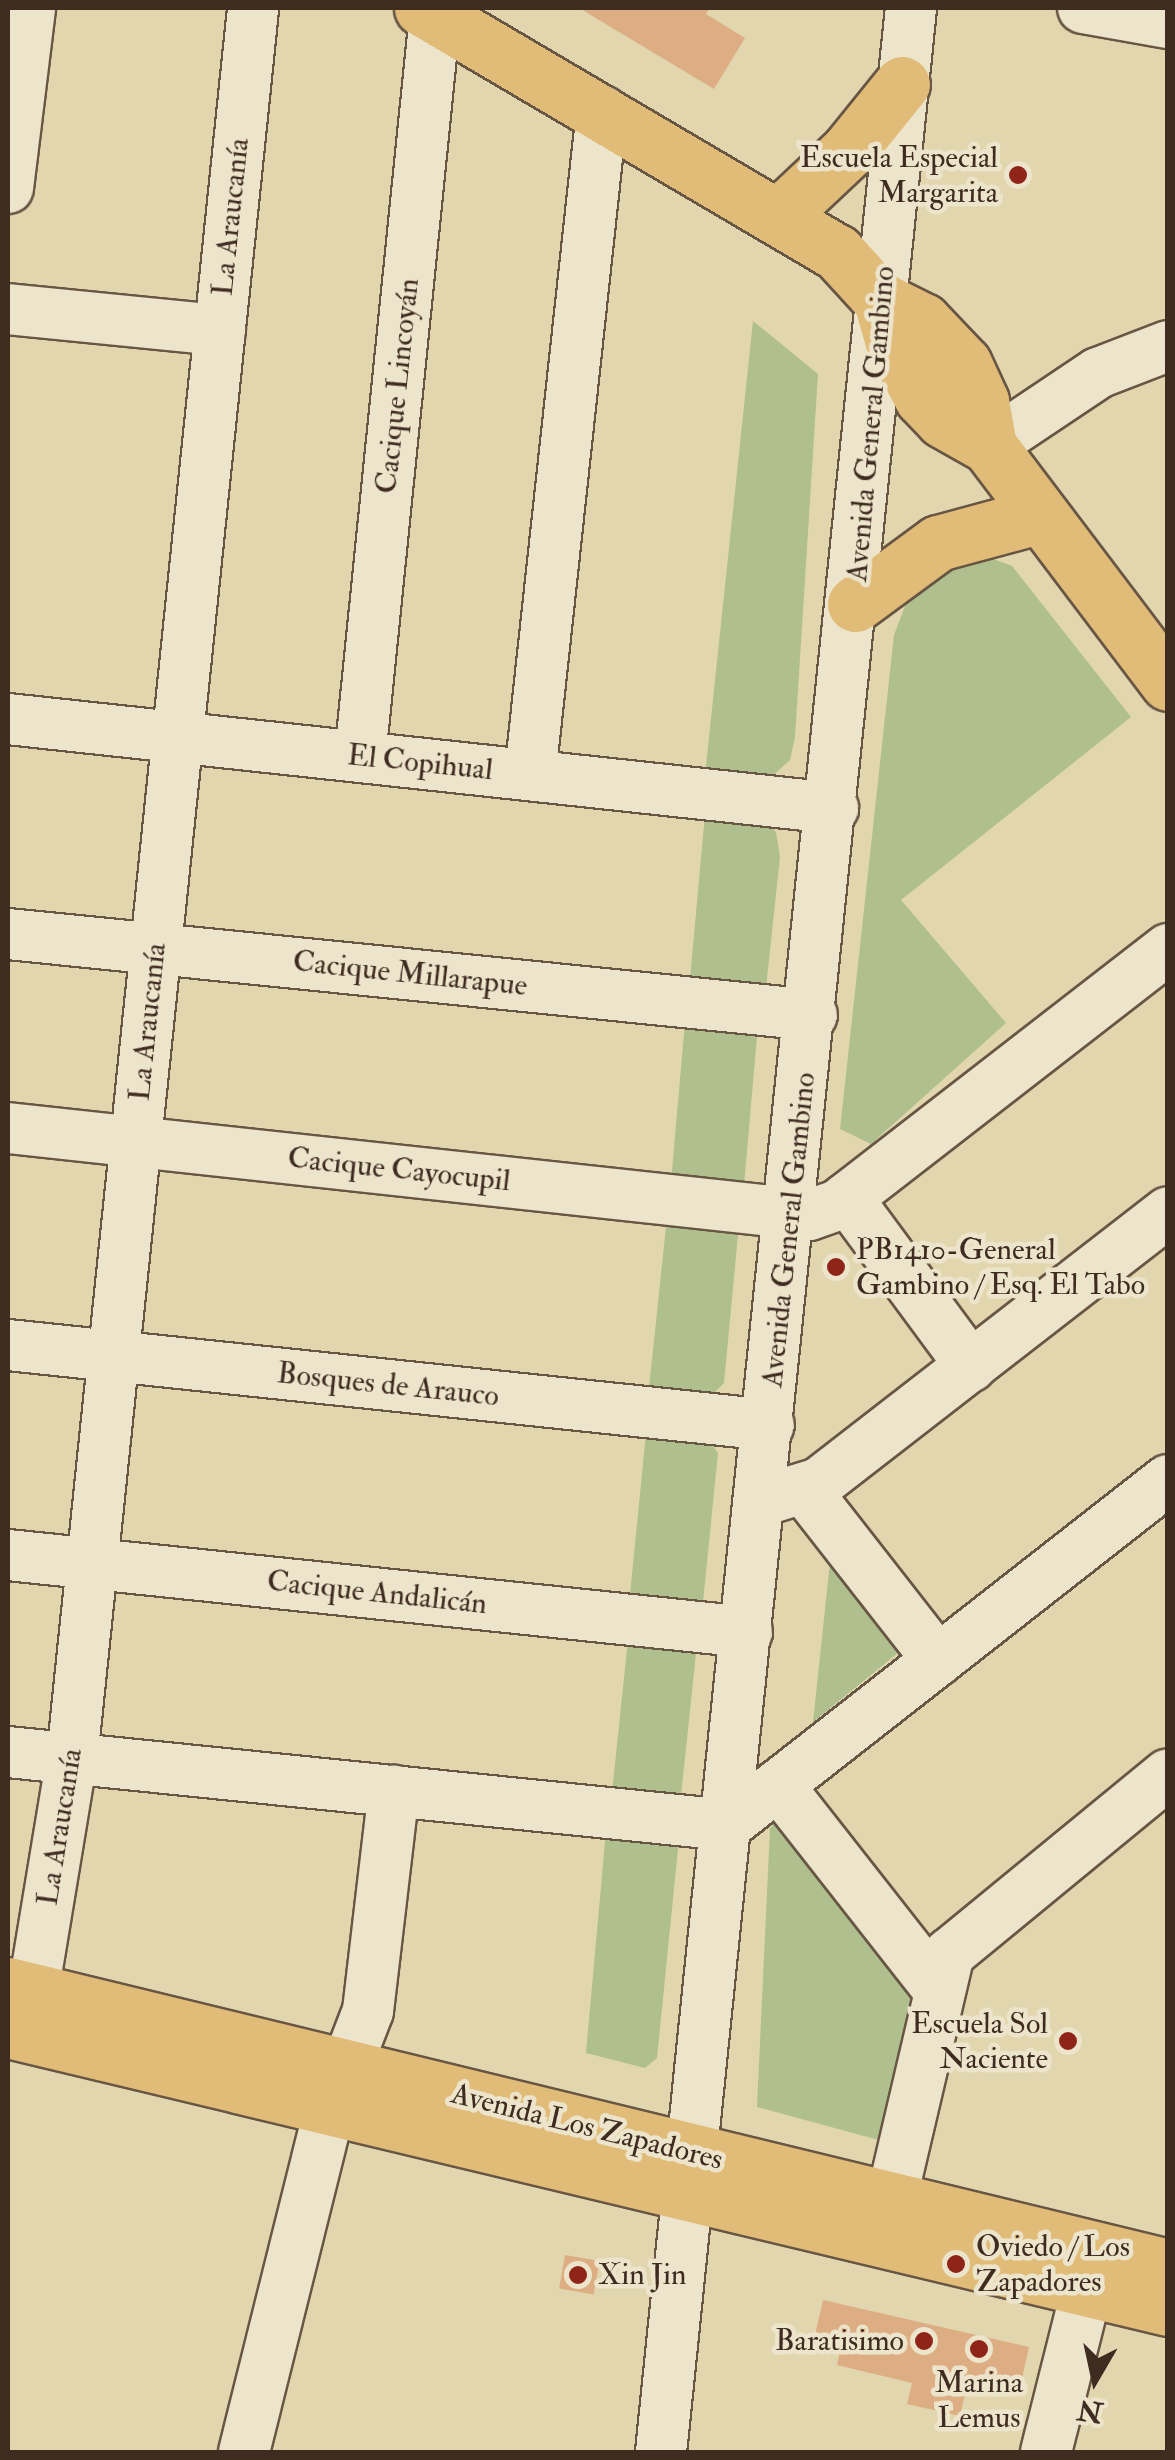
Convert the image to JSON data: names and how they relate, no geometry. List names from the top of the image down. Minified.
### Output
{"streets":{"main road":["Avenida Los Zapadores"],"street":["La Araucanía","Cacique Lincoyán","Avenida General Gambino","El Copihual","Cacique Millarapue","Cacique Cayocupil","Bosques de Arauco","Cacique Andalicán"]},"crossings":[["La Araucanía","El Copihual"],["La Araucanía","Cacique Millarapue"],["La Araucanía","Cacique Cayocupil"],["La Araucanía","Bosques de Arauco"],["La Araucanía","Cacique Andalicán"],["La Araucanía","Avenida Los Zapadores"],["Cacique Lincoyán","El Copihual"],["Avenida General Gambino","El Copihual"],["Avenida General Gambino","Cacique Millarapue"],["Avenida General Gambino","Cacique Cayocupil"],["Avenida General Gambino","Bosques de Arauco"],["Avenida General Gambino","Cacique Andalicán"],["Avenida General Gambino","Avenida Los Zapadores"]],"places":["Escuela Especial Margarita","PB1410-General Gambino / Esq. El Tabo","Escuela Sol Naciente","Oviedo / Los Zapadores","Xin Jin","Baratisimo","Marina Lemus"],"north":"bottom"}
